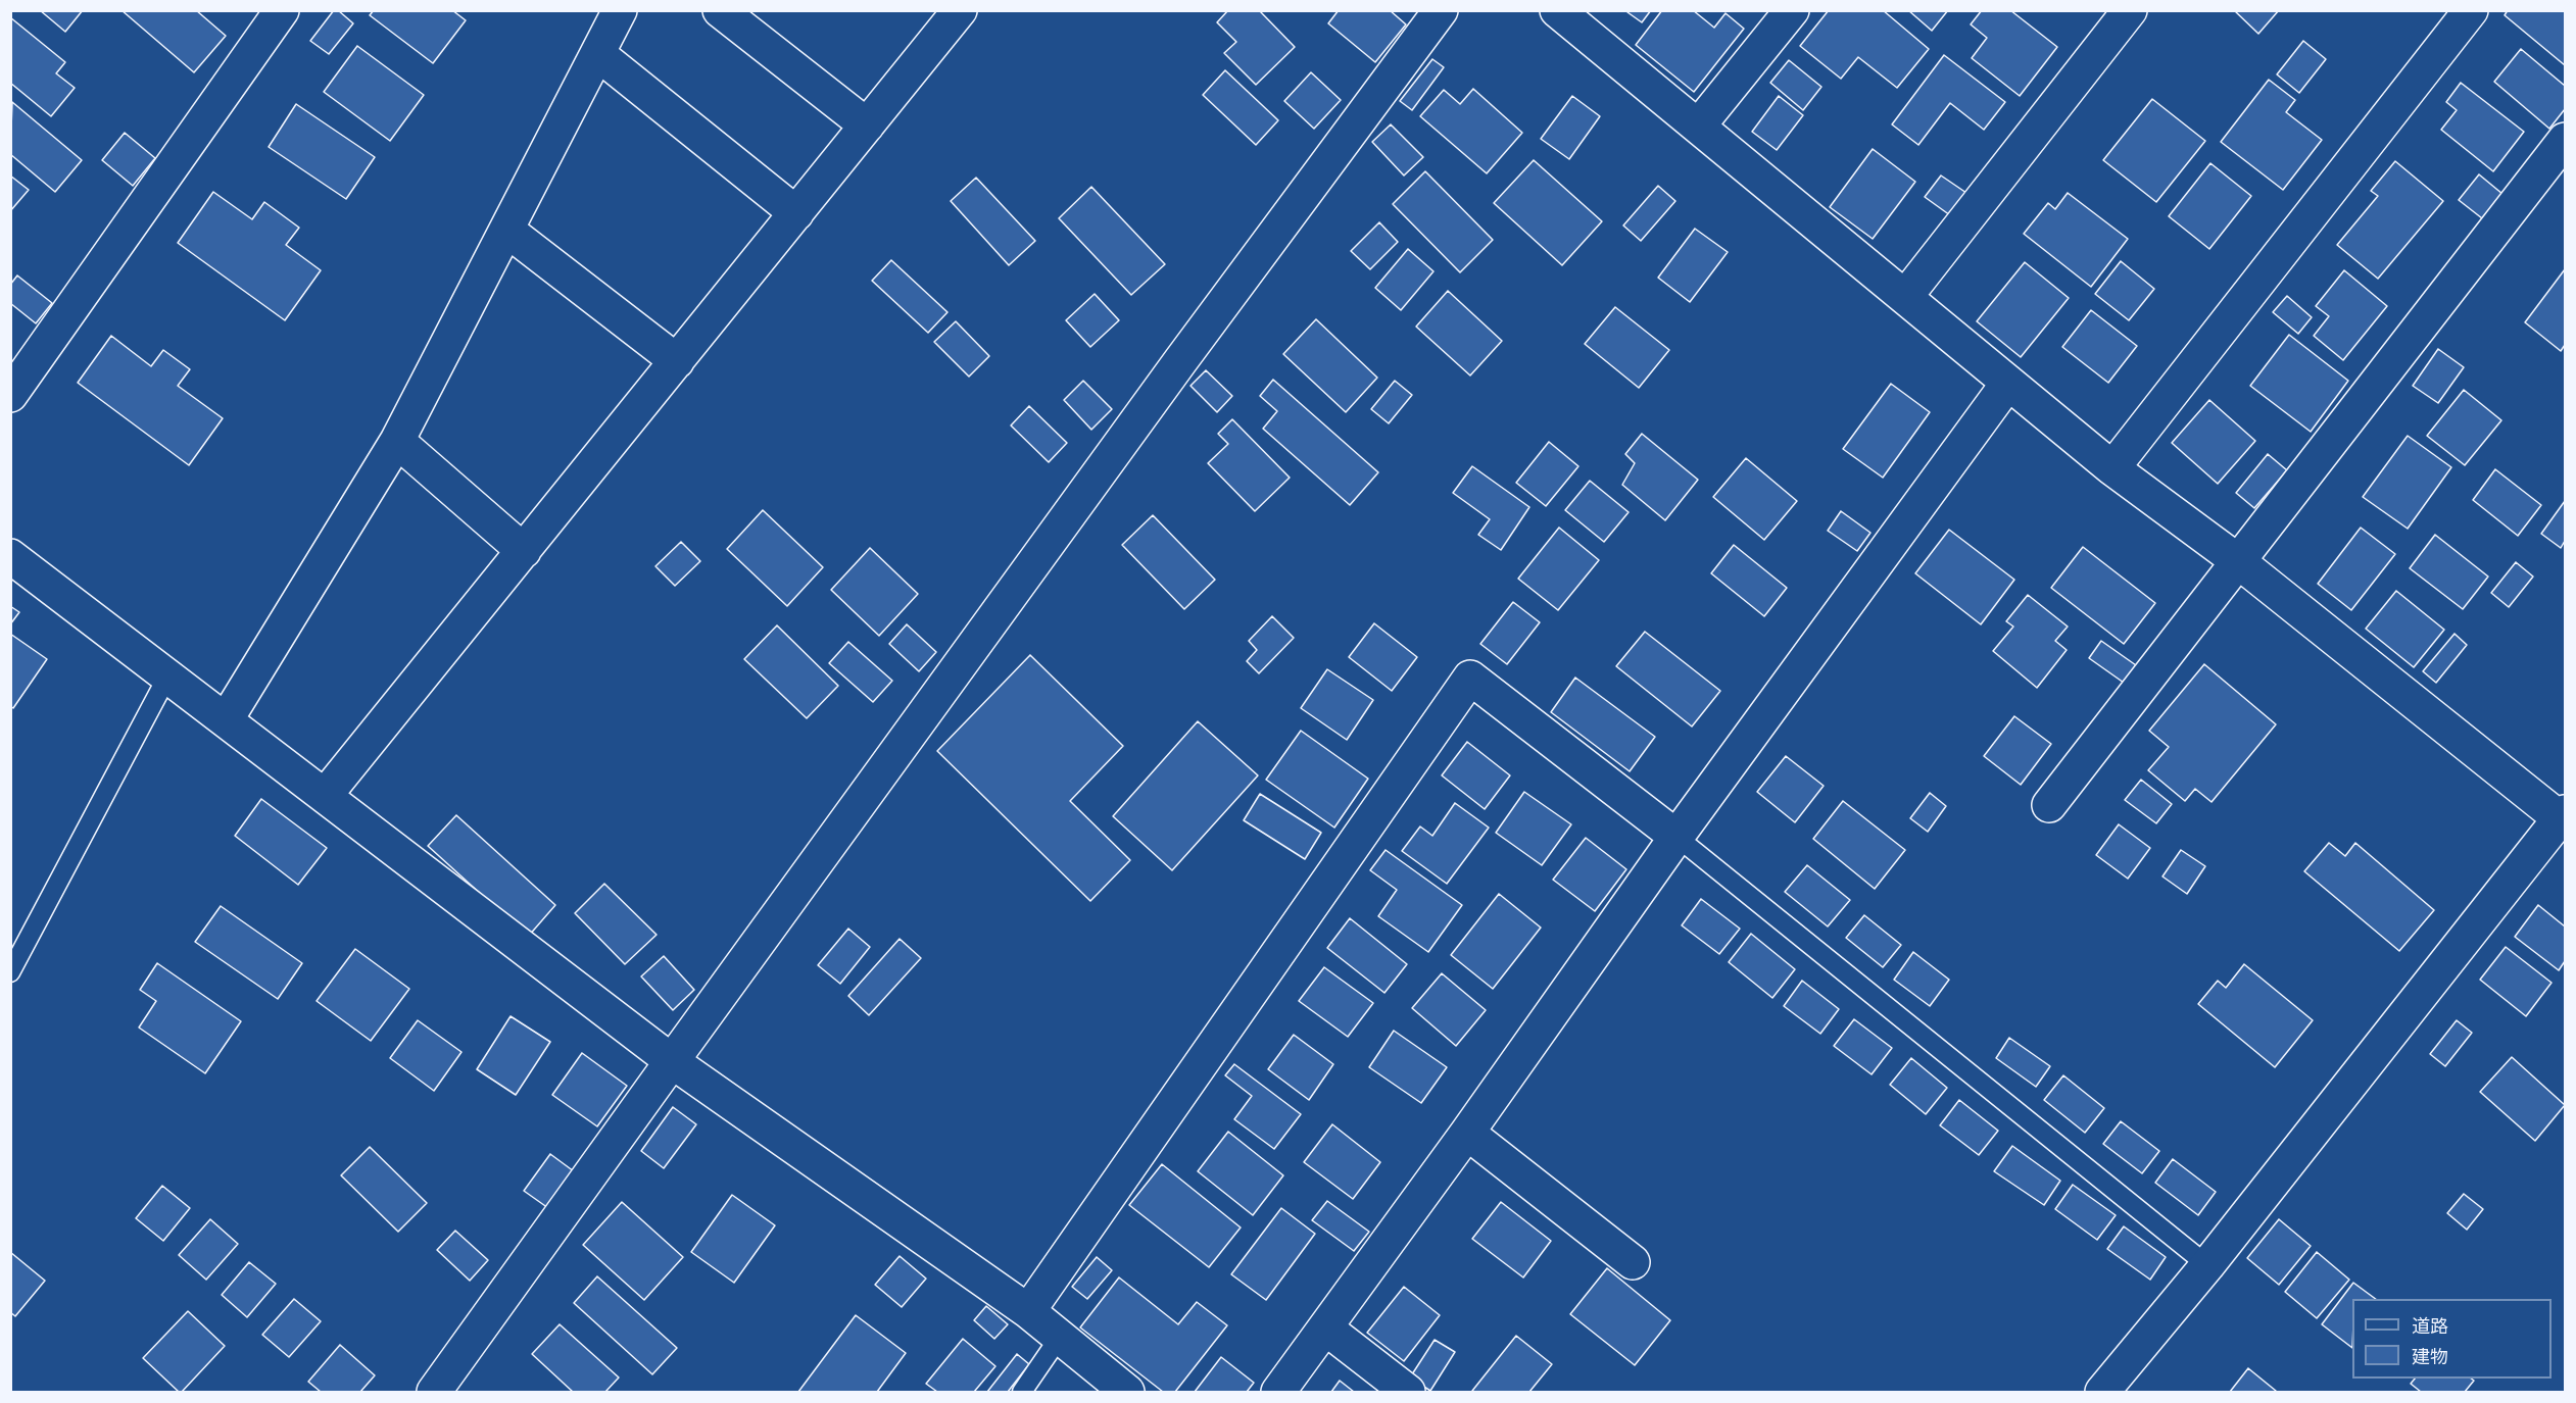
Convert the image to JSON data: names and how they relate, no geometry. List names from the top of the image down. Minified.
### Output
{"legend":["道路","建物"]}
